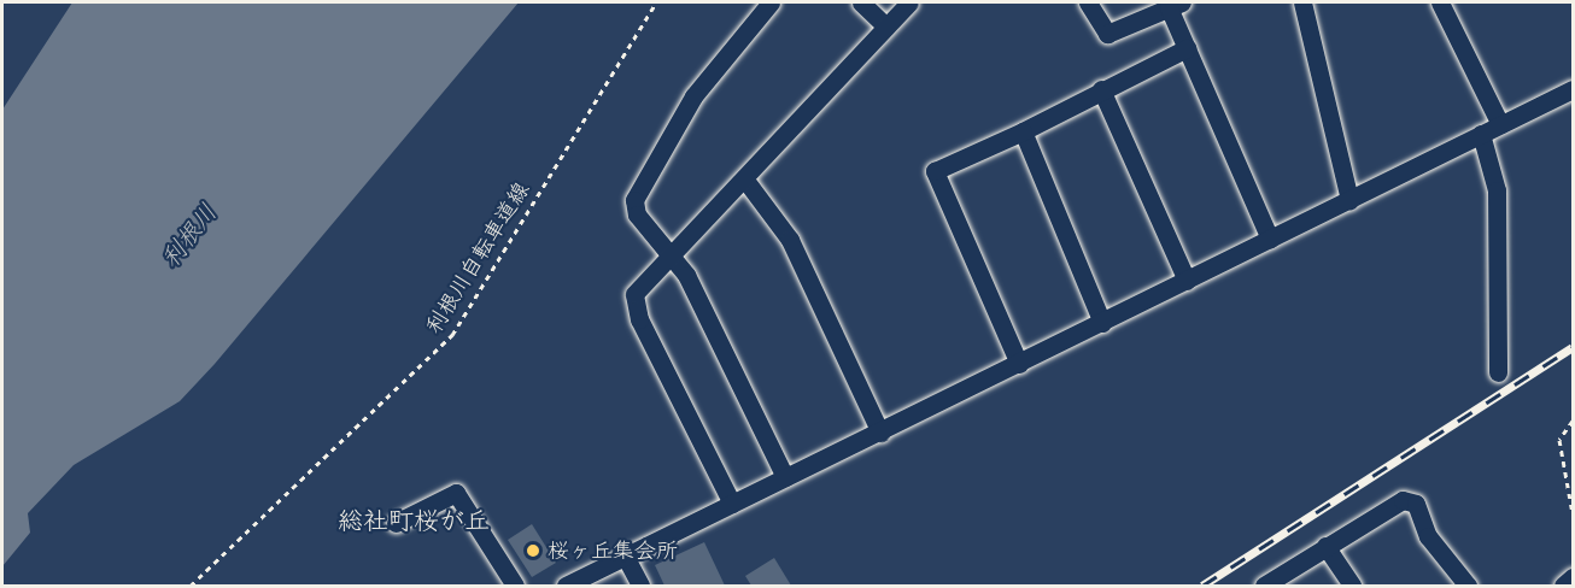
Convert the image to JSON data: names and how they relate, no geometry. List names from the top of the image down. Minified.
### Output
{"streets":{"path":["利根川自転車道線"]},"districts":["総社町桜が丘"],"water":["利根川"],"places":["桜ヶ丘集会所"]}
